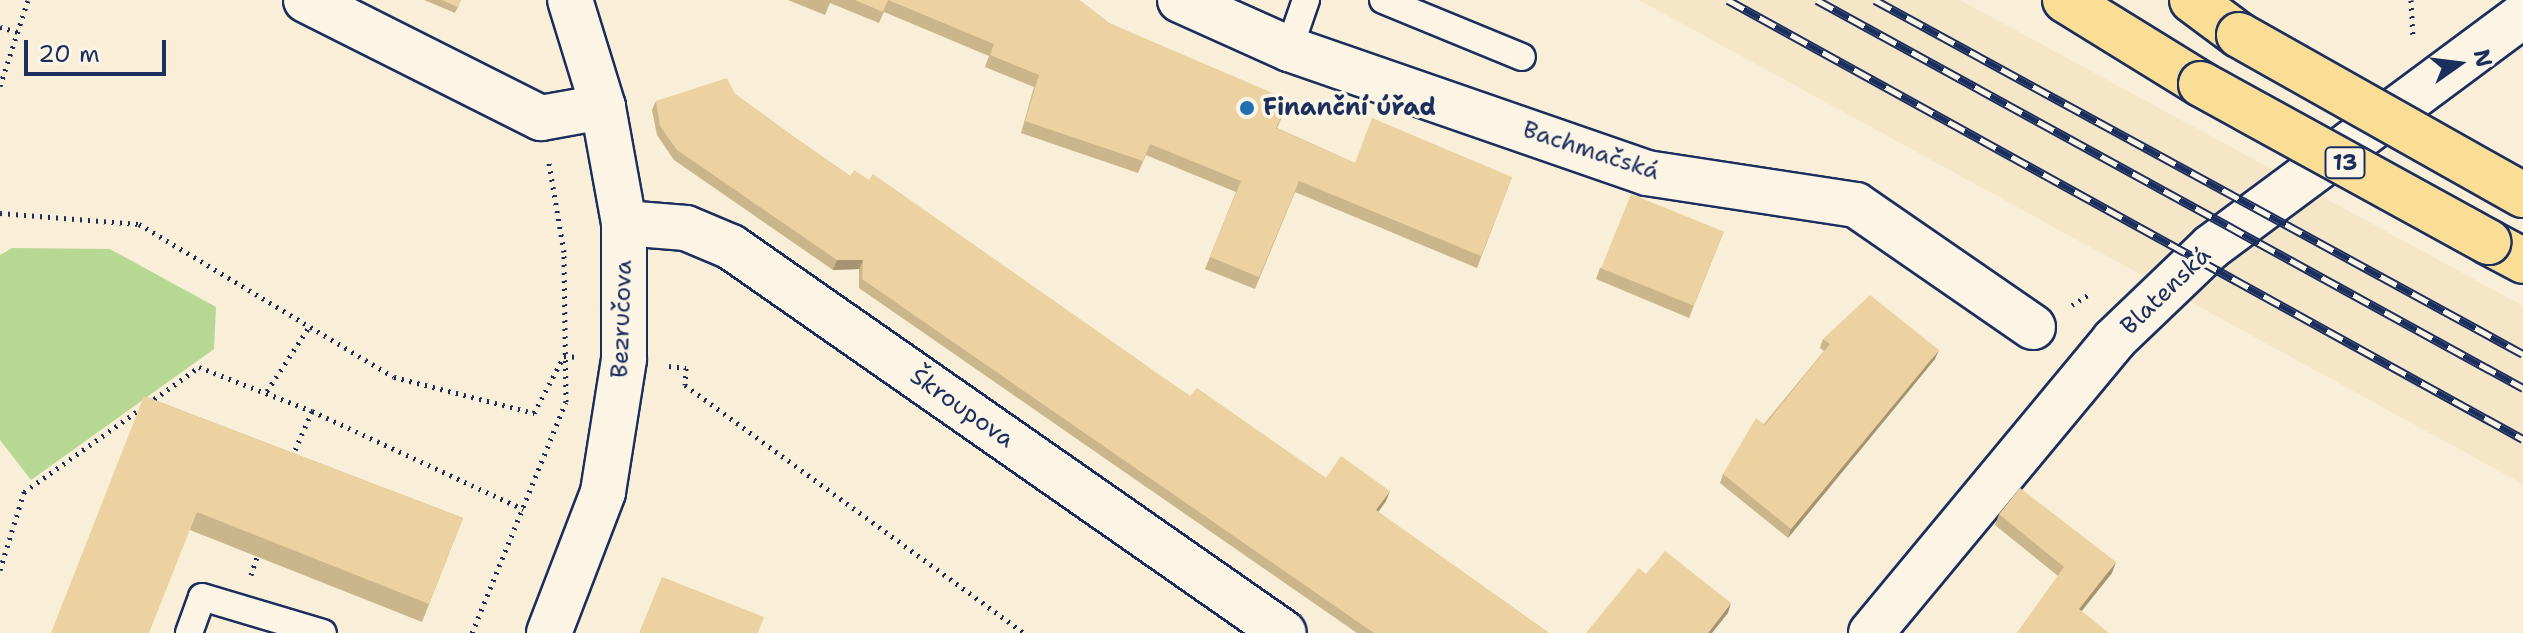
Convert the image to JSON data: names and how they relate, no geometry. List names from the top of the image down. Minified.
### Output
{"streets":{"highway":["13"],"street":["Bachmačská","Blatenská","Bezručova","Škroupova"]},"crossings":[["Bezručova","Škroupova"]],"places":["Finanční úřad"],"scale_bar":"20 m","north":"right"}
